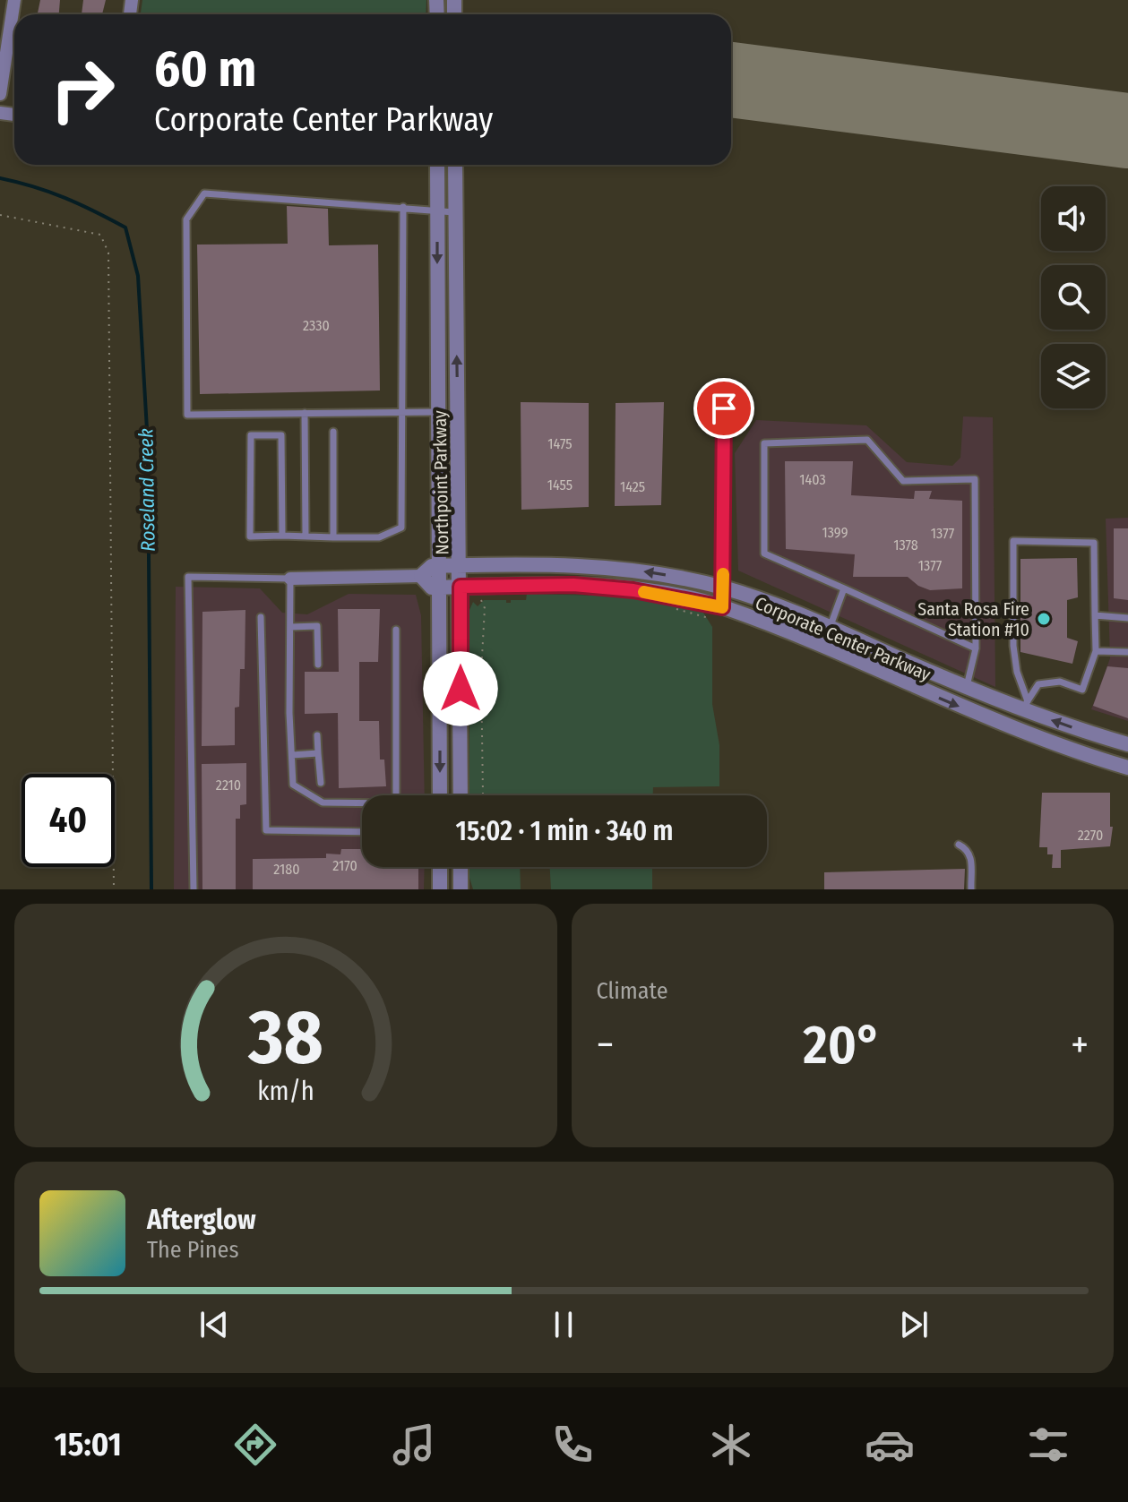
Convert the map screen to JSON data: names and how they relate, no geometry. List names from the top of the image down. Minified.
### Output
{"streets":{"street":["Northpoint Parkway","Corporate Center Parkway"]},"crossings":[["Northpoint Parkway","Corporate Center Parkway"]],"water":["Roseland Creek"],"places":["Santa Rosa Fire Station #10"],"house_numbers":["2330","1475","1403","1455","1425","1399","1377","1378","1377","2210","2270","2170","2180"],"page":{"turn":["60 m","Corporate Center Parkway"],"limit":"40","trip":"15:02 · 1 min · 340 m","tile":"Climate","heat":["−","20°","+"],"song":["Afterglow","The Pines"],"tabs":"15:01","gauge":["38","km/h"]}}
